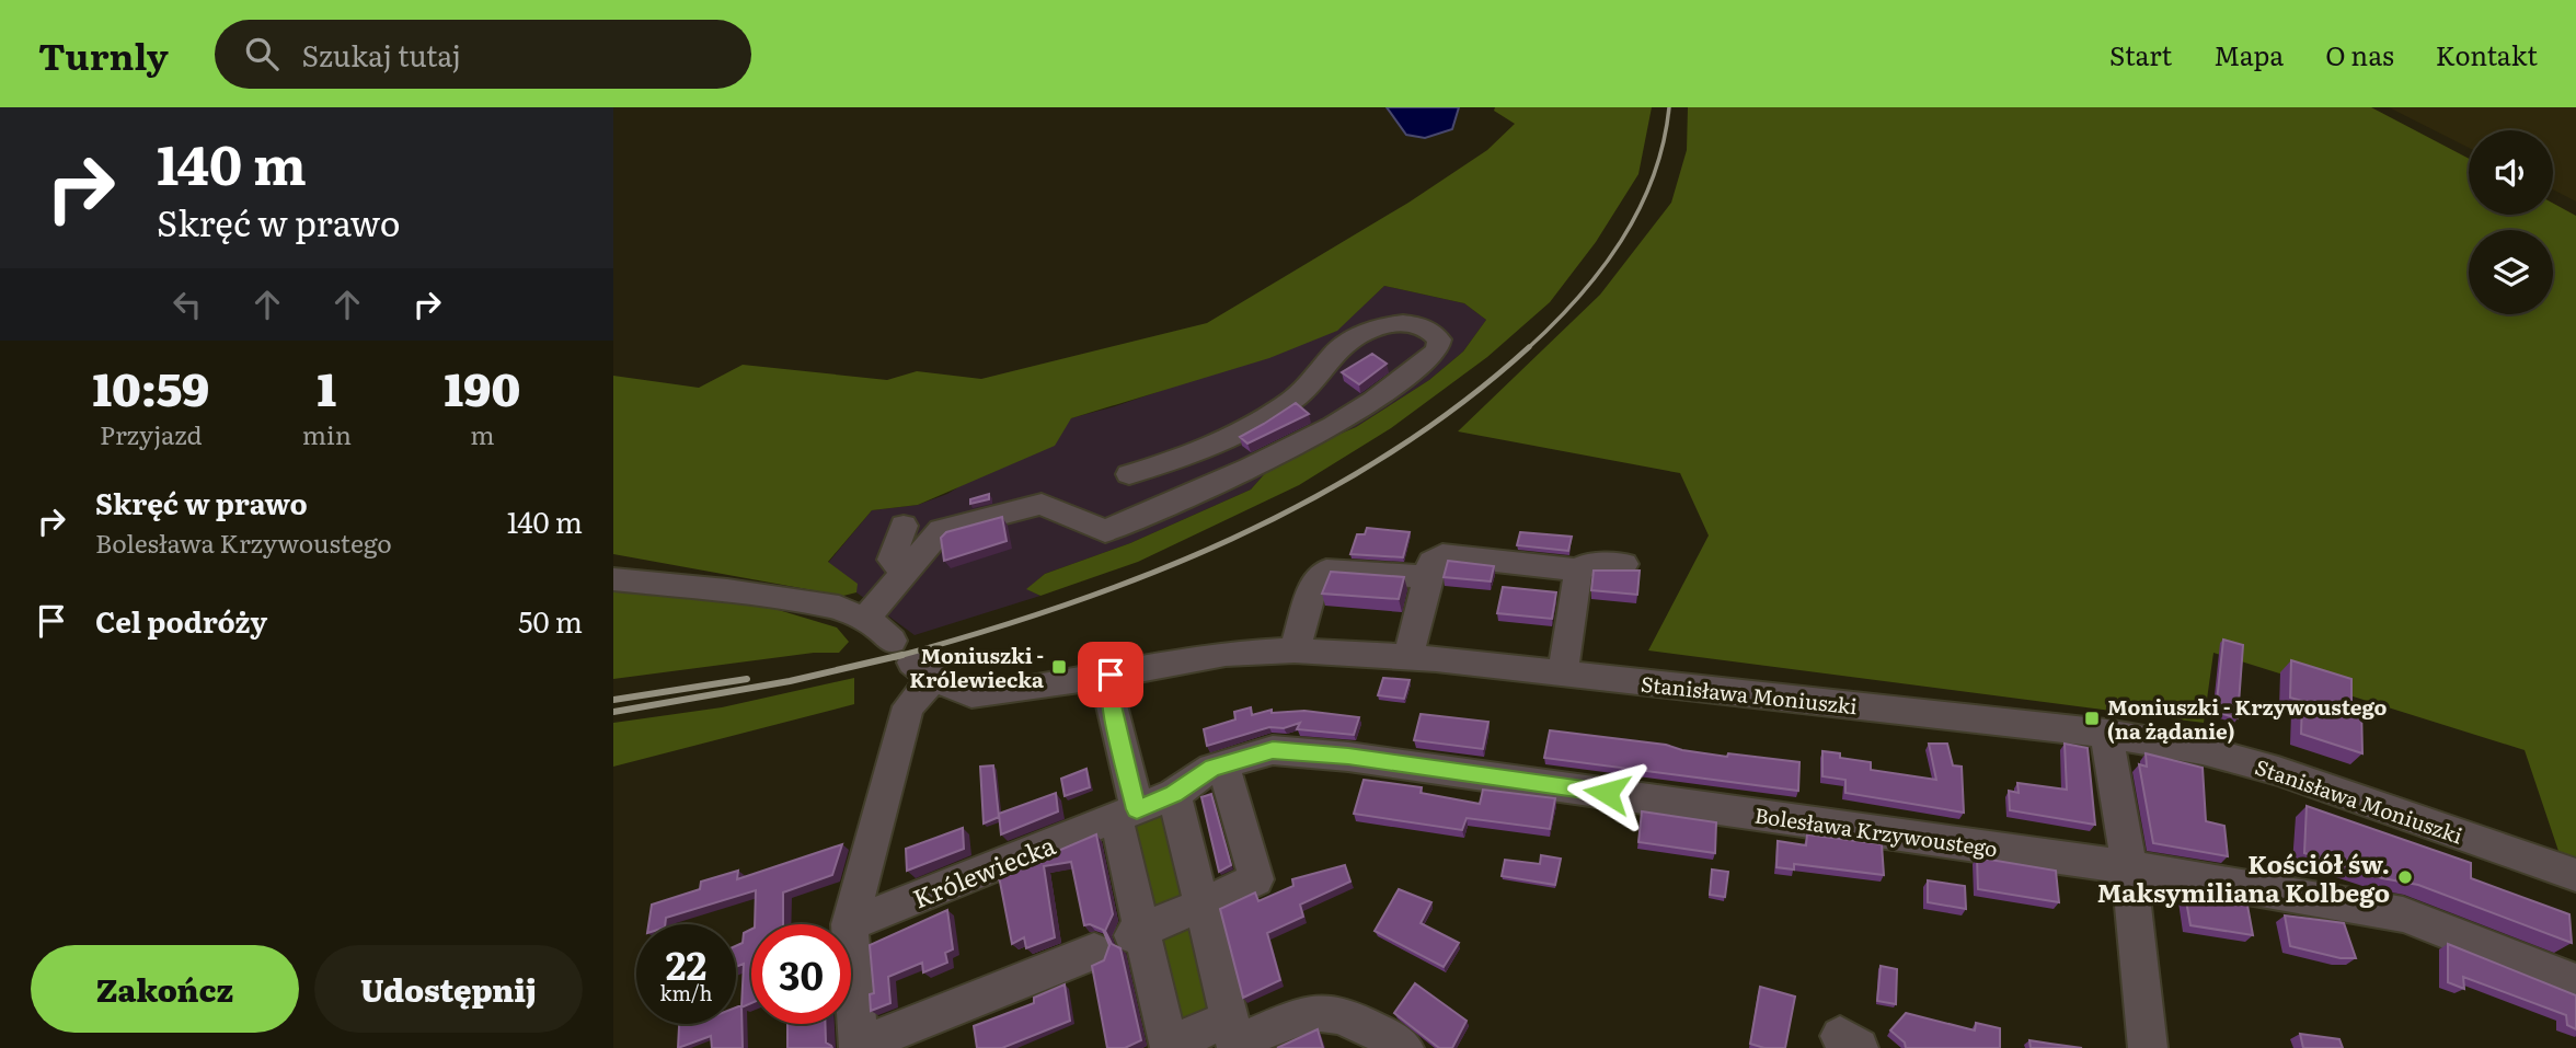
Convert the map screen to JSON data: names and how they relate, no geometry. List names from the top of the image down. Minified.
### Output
{"streets":{"street":["Stanisława Moniuszki","Bolesława Krzywoustego","Królewiecka"]},"crossings":[["Stanisława Moniuszki","Królewiecka"],["Bolesława Krzywoustego","Królewiecka"]],"places":{"transit":["Moniuszki - Królewiecka","Moniuszki - Krzywoustego (na żądanie)"],"other":["Kościół św. Maksymiliana Kolbego"]},"page":{"header":"Turnly","search":"Szukaj tutaj","nav":["Start","Mapa","O nas","Kontakt"],"turn":["140 m","Skręć w prawo"],"eta":["10:59","Przyjazd","1","min","190","m"],"list":[{"name":"Skręć w prawo","note":"Bolesława Krzywoustego","value":"140 m"},{"name":"Cel podróży","value":"50 m"}],"speed":"22 km/h","limit":"30","buttons":["Zakończ","Udostępnij"]}}
